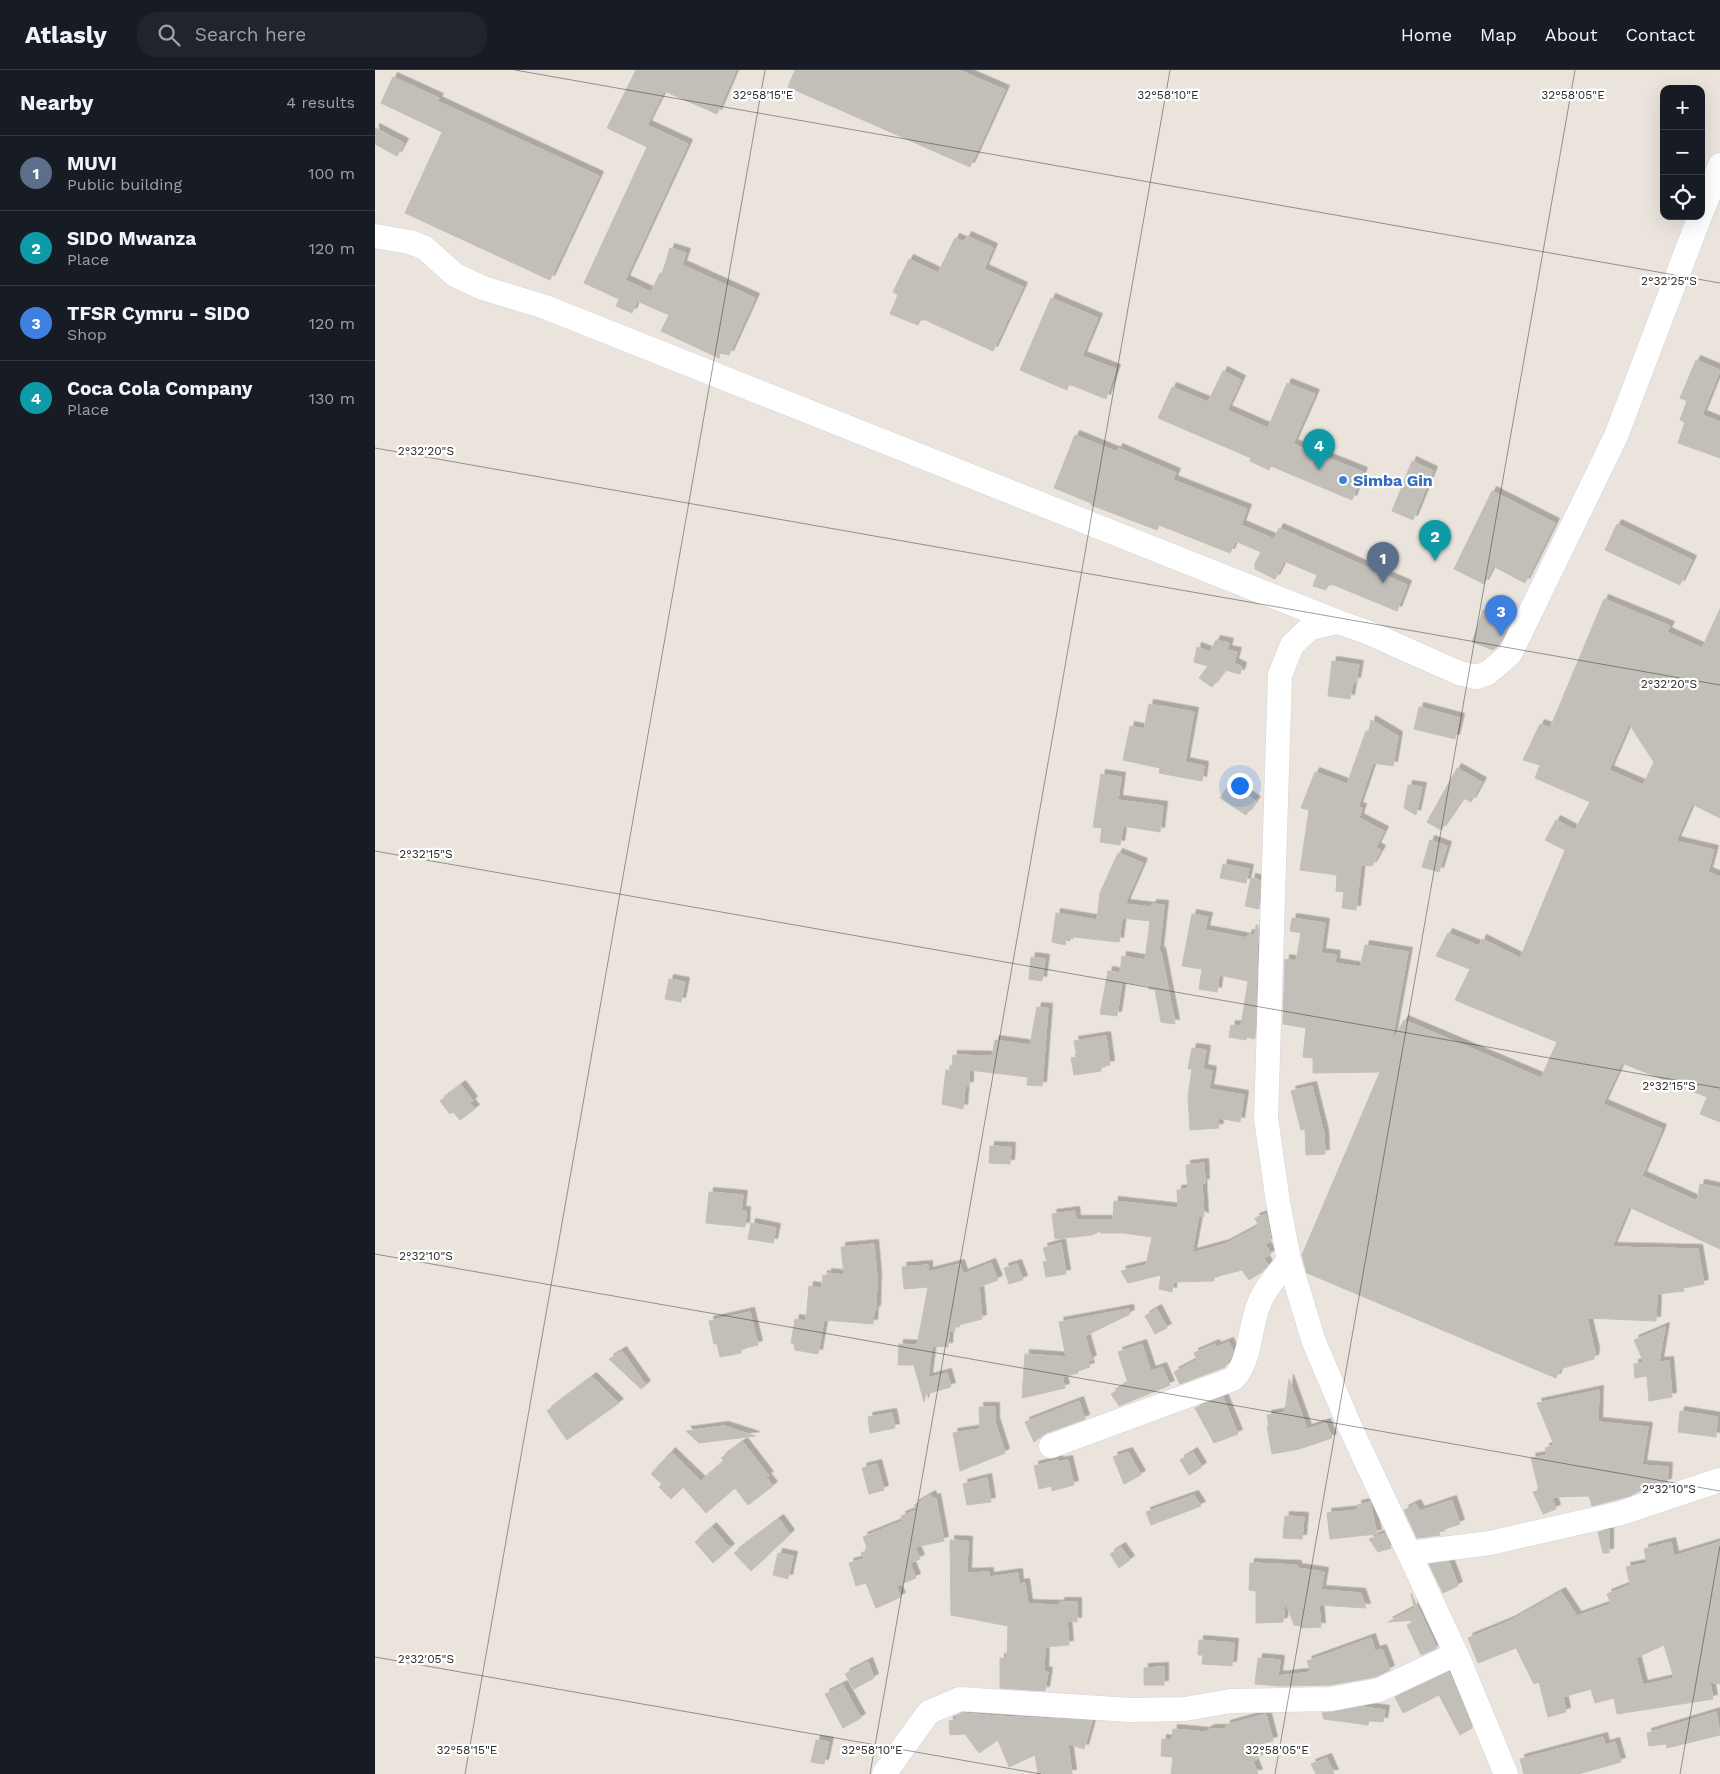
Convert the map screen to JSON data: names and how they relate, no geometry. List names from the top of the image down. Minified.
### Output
{"places":["Simba Gin"],"page":{"header":"Atlasly","search":"Search here","nav":["Home","Map","About","Contact"],"heading":["Nearby","4 results"],"map_buttons":["+","−"],"list":[{"mark":"1","name":"MUVI","note":"Public building","value":"100 m"},{"mark":"2","name":"SIDO Mwanza","note":"Place","value":"120 m"},{"mark":"3","name":"TFSR Cymru - SIDO","note":"Shop","value":"120 m"},{"mark":"4","name":"Coca Cola Company","note":"Place","value":"130 m"}],"pins":["4","2","1","3"]},"coordinates":["32°58'15\"E","32°58'10\"E","32°58'05\"E","2°32'25\"S","2°32'20\"S","2°32'15\"S","2°32'10\"S","2°32'05\"S"]}
